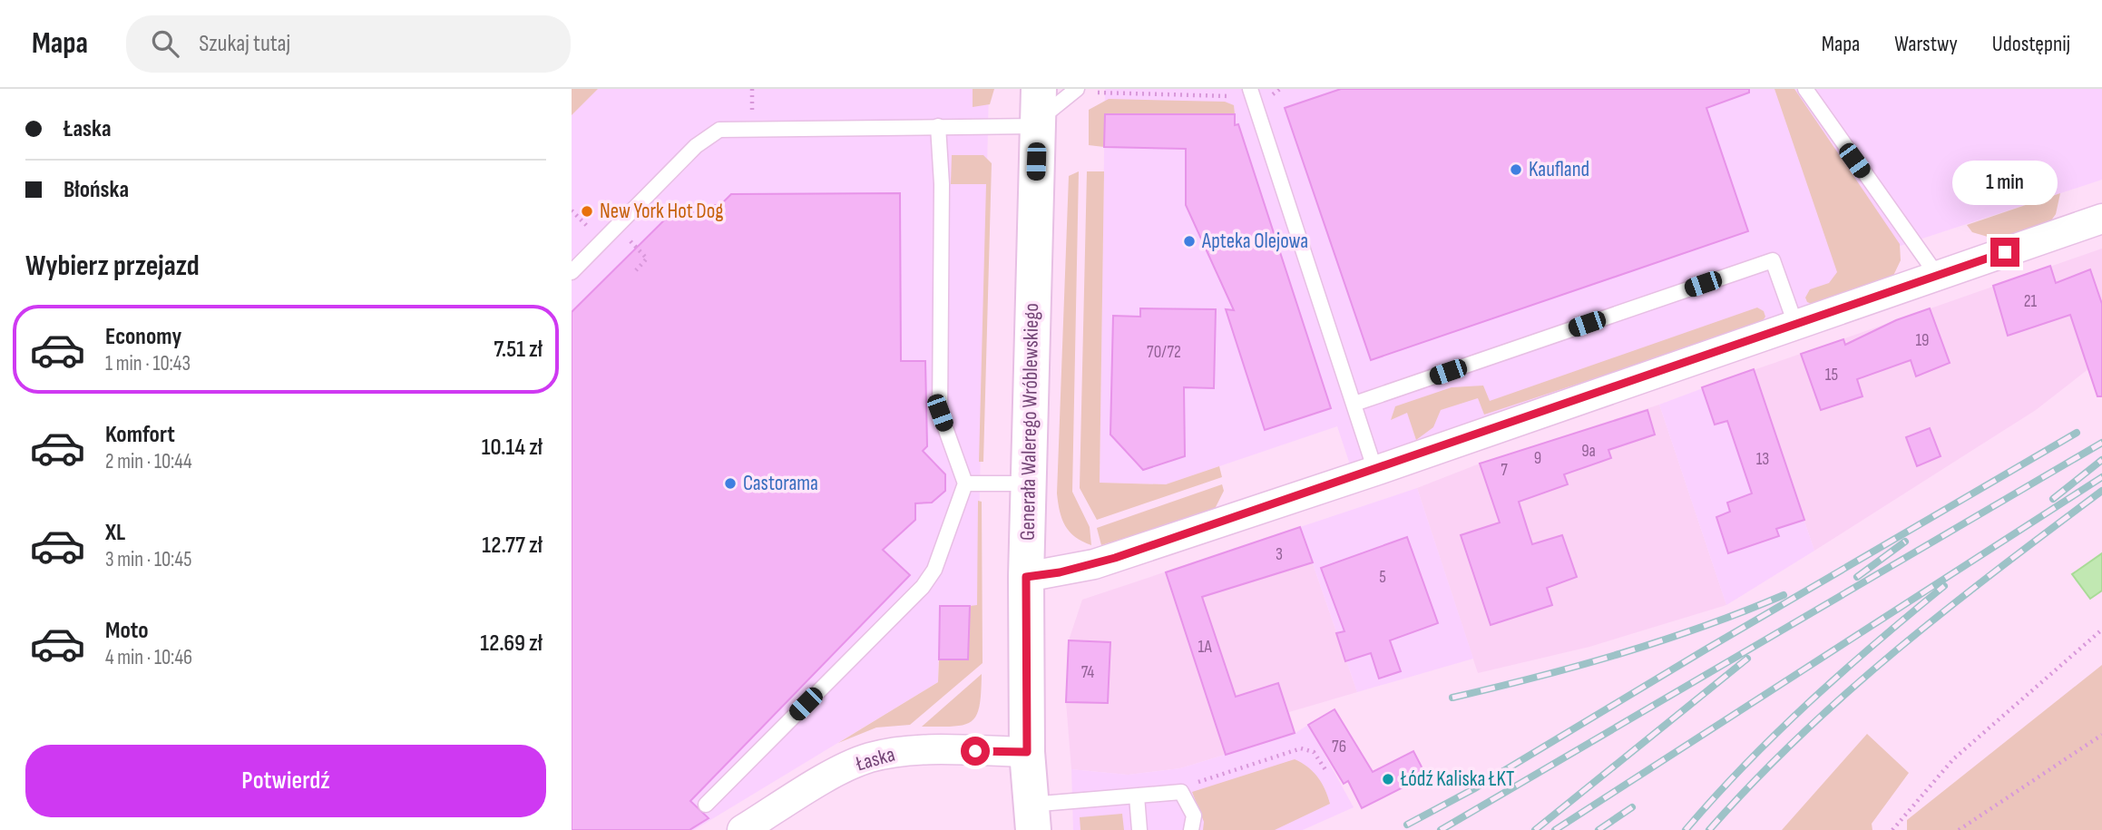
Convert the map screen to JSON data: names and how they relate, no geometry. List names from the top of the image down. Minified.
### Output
{"streets":{"street":["Generała Walerego Wróblewskiego","Łaska"]},"crossings":[["Generała Walerego Wróblewskiego","Łaska"]],"places":["Kaufland","New York Hot Dog","Apteka Olejowa","Castorama","Łódź Kaliska ŁKT"],"house_numbers":["21","19","70/72","15","9a","9","13","7","3","5","1A","74","76"],"page":{"header":"Mapa","search":"Szukaj tutaj","nav":["Mapa","Warstwy","Udostępnij"],"banner":["Łaska","Błońska"],"bubble":"1 min","heading":"Wybierz przejazd","list":[{"name":"Economy","note":"1 min · 10:43","value":"7.51 zł"},{"name":"Komfort","note":"2 min · 10:44","value":"10.14 zł"},{"name":"XL","note":"3 min · 10:45","value":"12.77 zł"},{"name":"Moto","note":"4 min · 10:46","value":"12.69 zł"}],"buttons":"Potwierdź"}}
